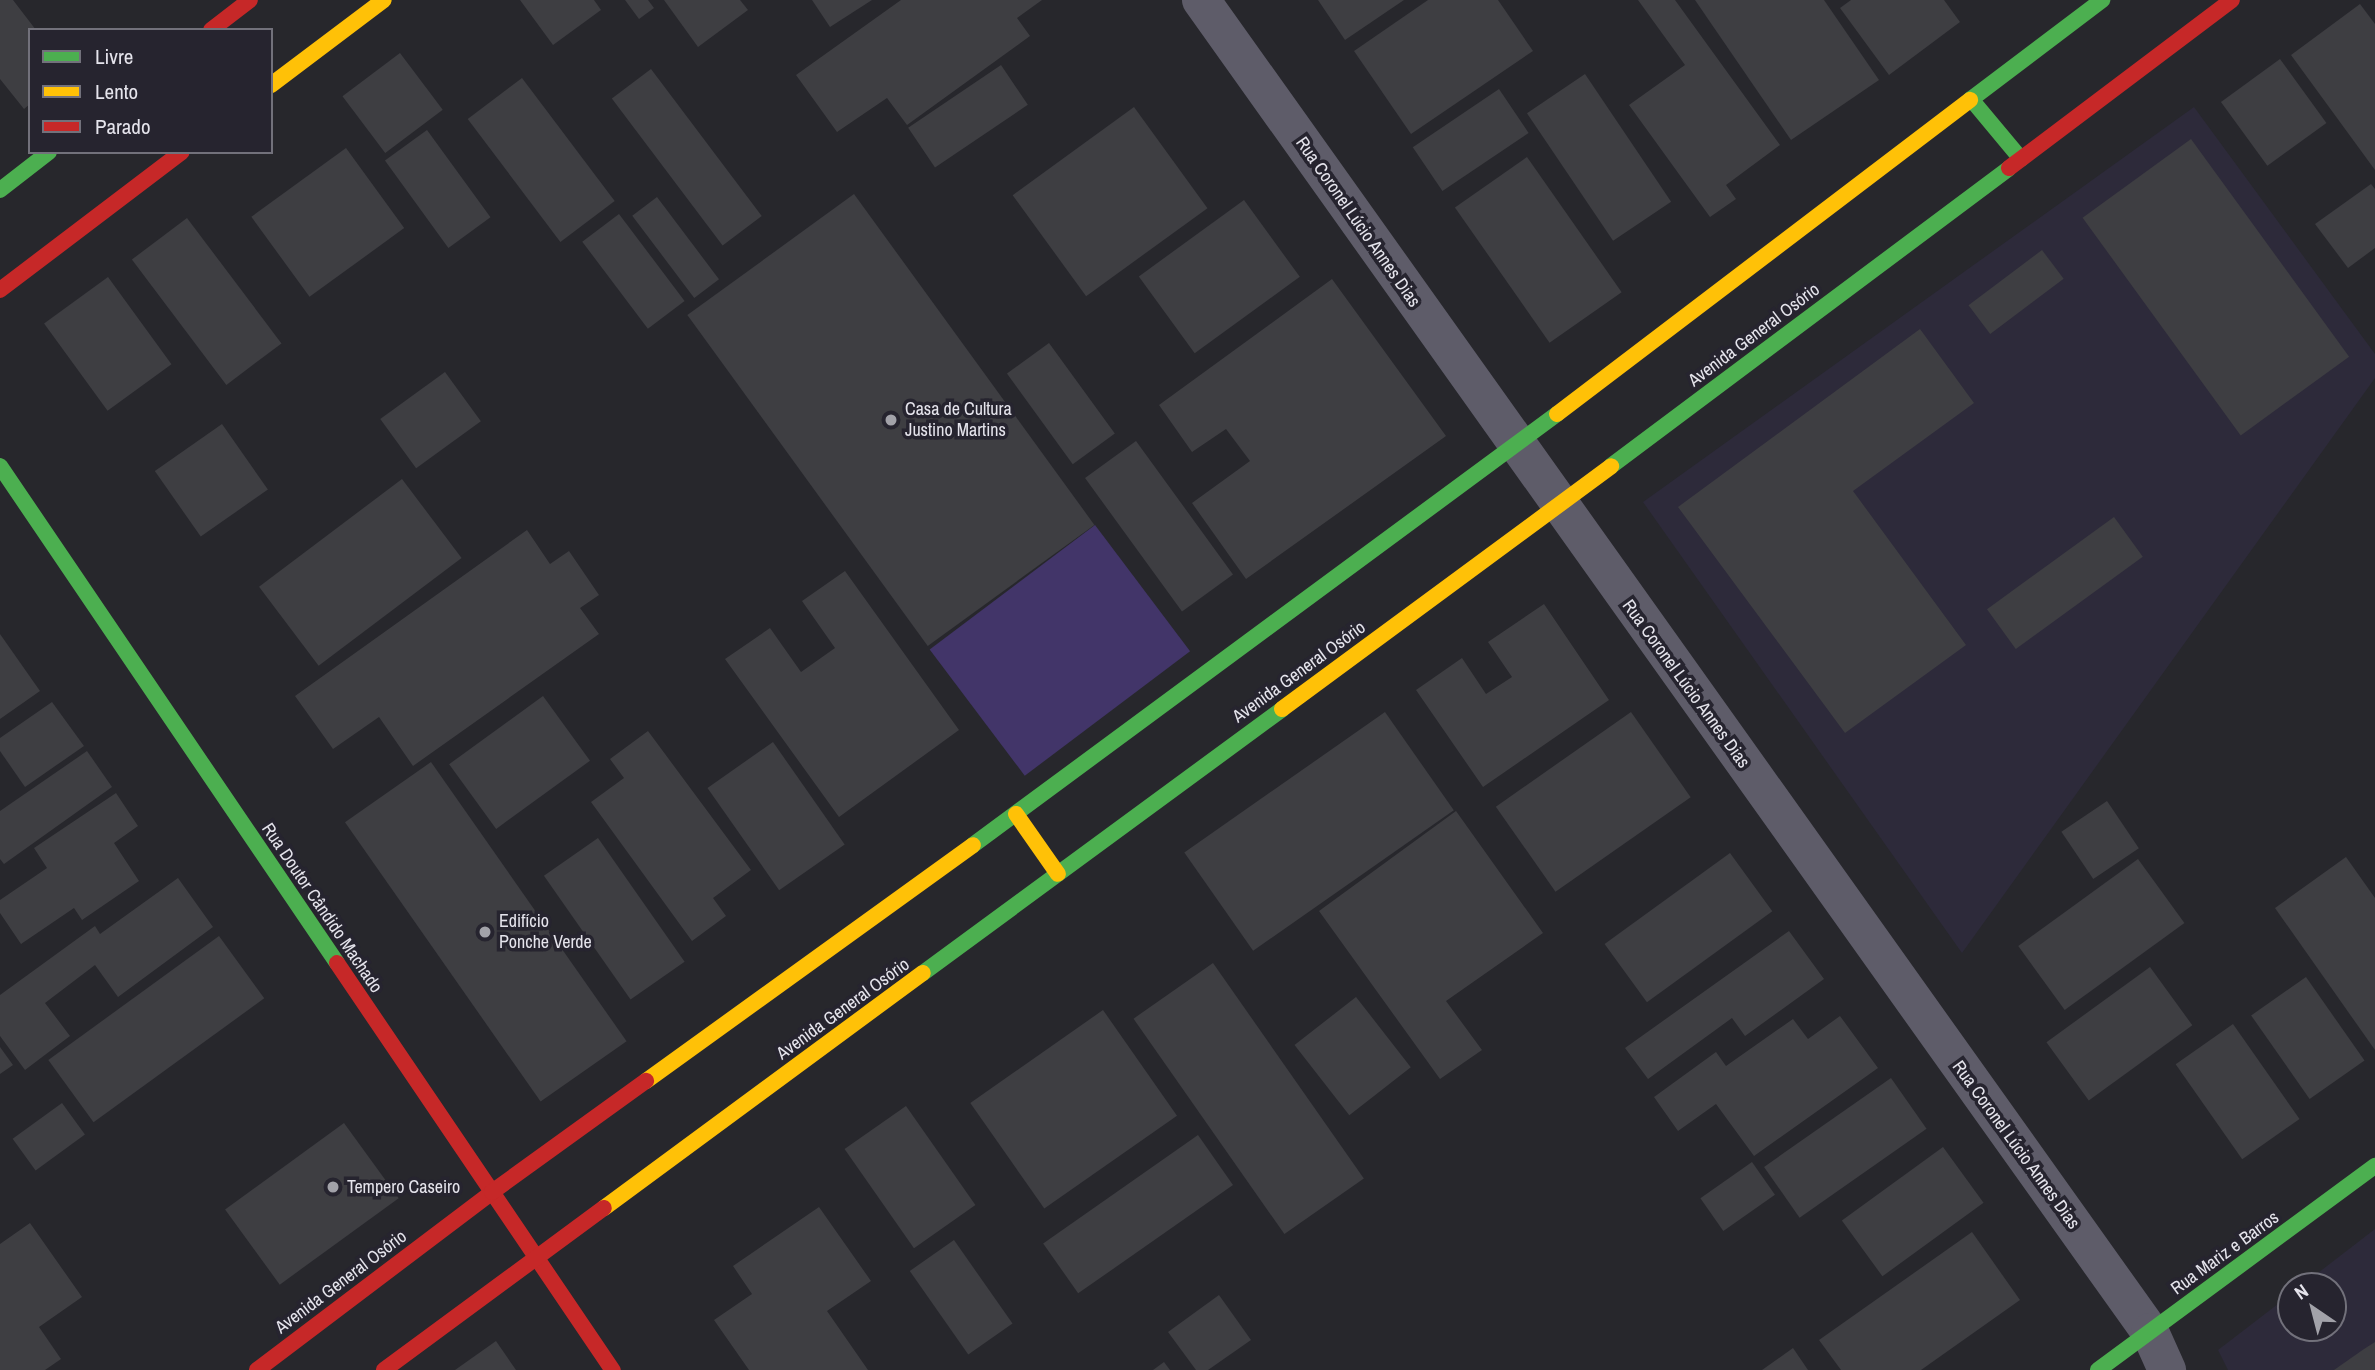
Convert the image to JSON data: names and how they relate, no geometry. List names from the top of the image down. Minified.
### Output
{"streets":{"main road":["Avenida General Osório","Rua Doutor Cândido Machado","Rua Mariz e Barros"],"street":["Rua Coronel Lúcio Annes Dias"]},"crossings":[["Rua Coronel Lúcio Annes Dias","Avenida General Osório"],["Rua Coronel Lúcio Annes Dias","Rua Mariz e Barros"],["Avenida General Osório","Rua Doutor Cândido Machado"]],"places":["Casa de Cultura Justino Martins","Edifício Ponche Verde","Tempero Caseiro"],"legend":["Livre","Lento","Parado"],"north":"top left"}
